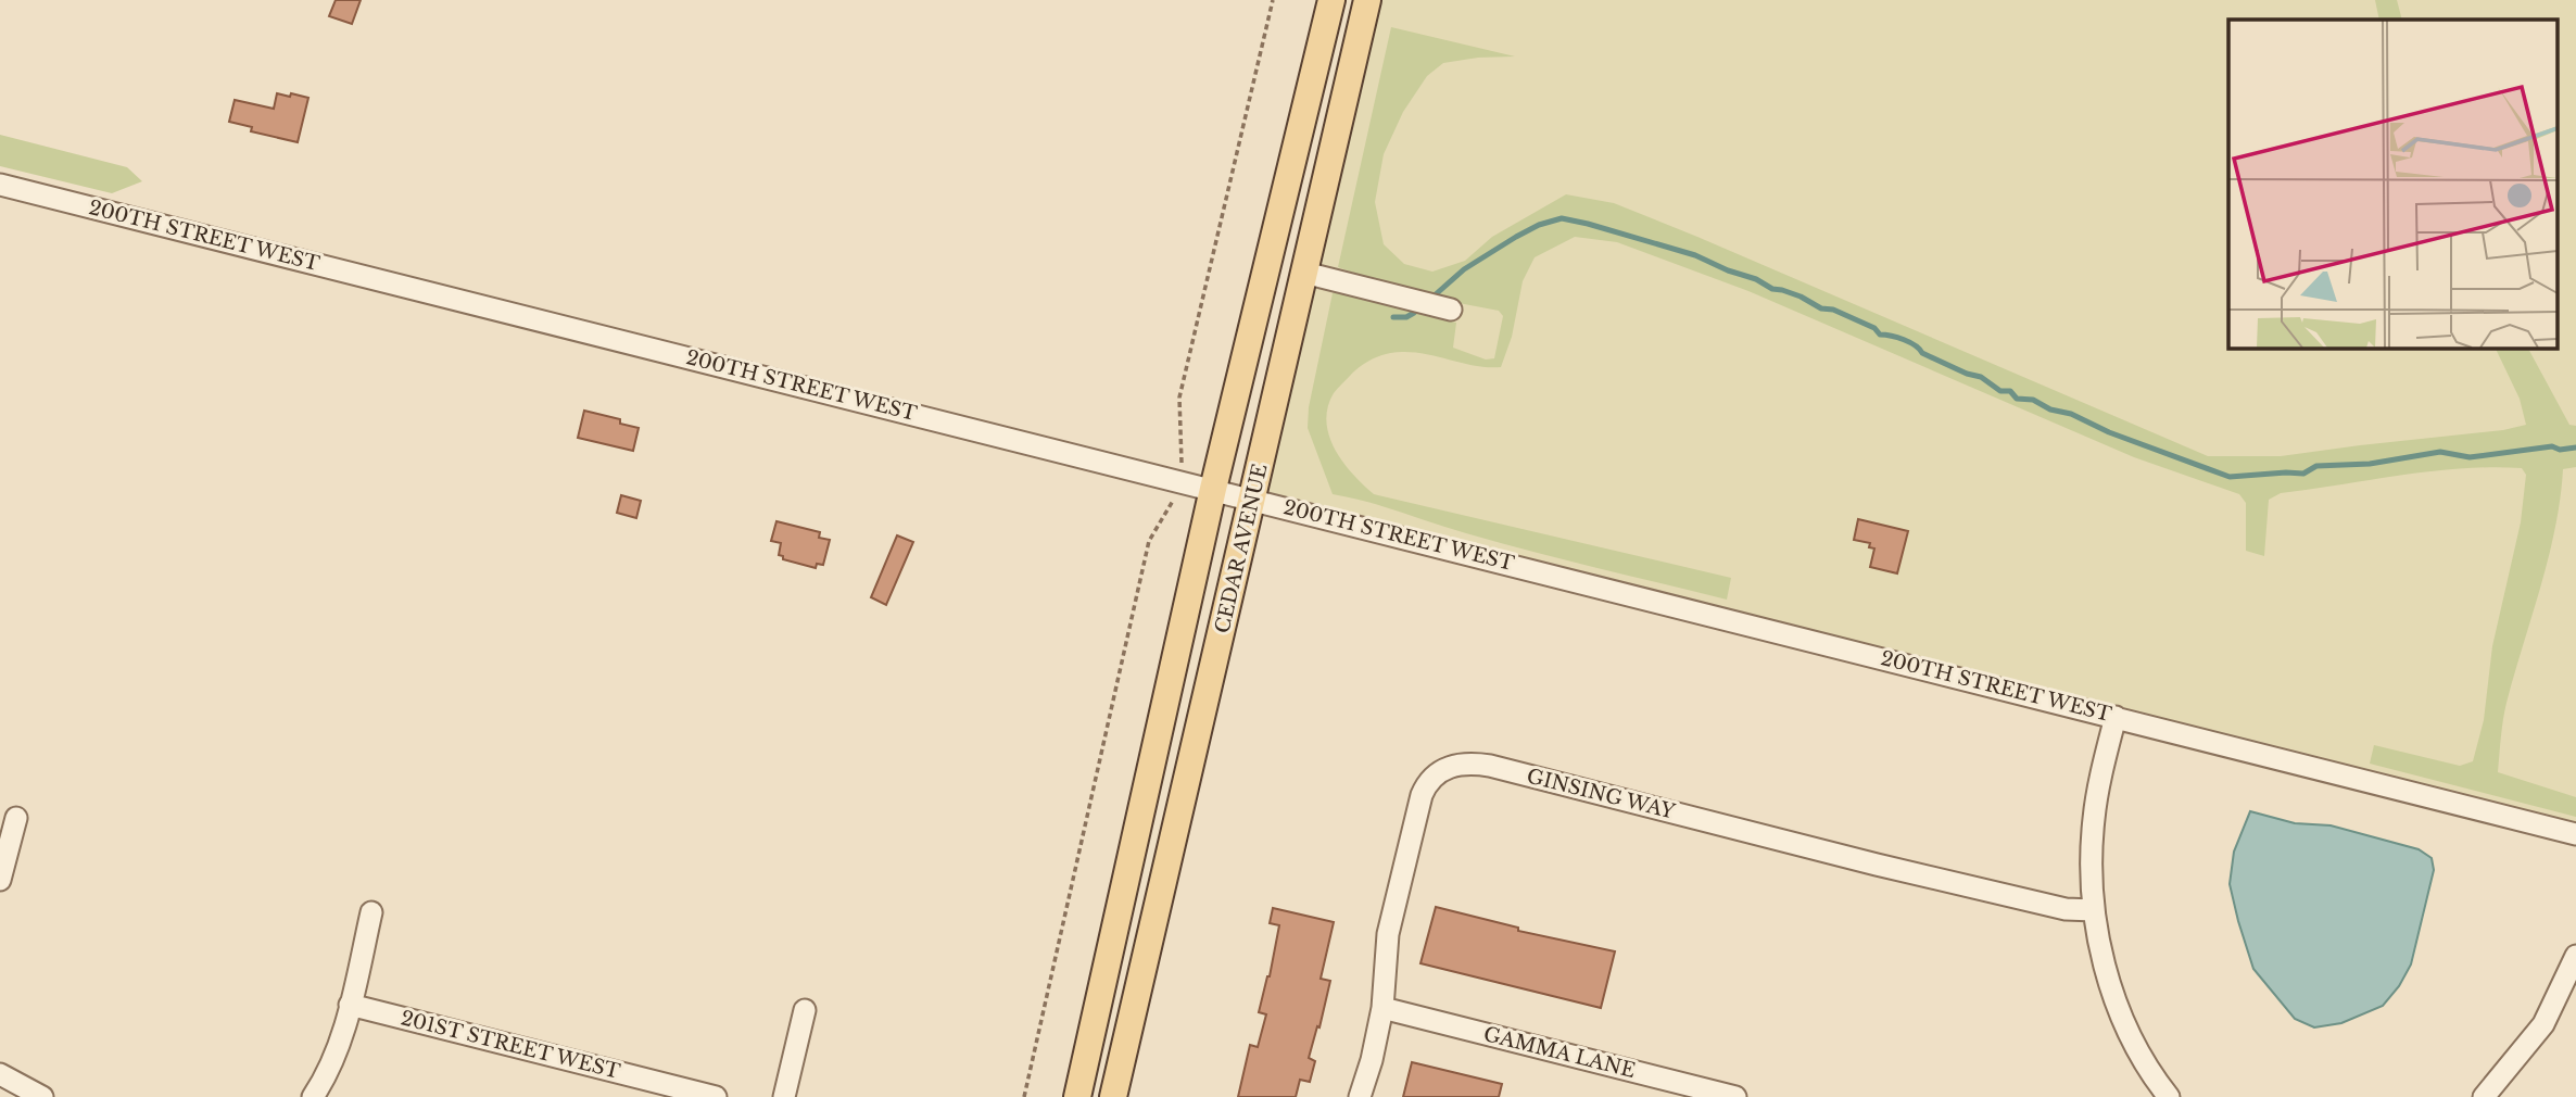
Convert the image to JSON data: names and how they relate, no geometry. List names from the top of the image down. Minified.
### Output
{"streets":{"main road":["CEDAR AVENUE"],"street":["200TH STREET WEST","GINSING WAY","201ST STREET WEST","GAMMA LANE"]},"crossings":[["200TH STREET WEST","CEDAR AVENUE"],["GINSING WAY","GAMMA LANE"]]}
